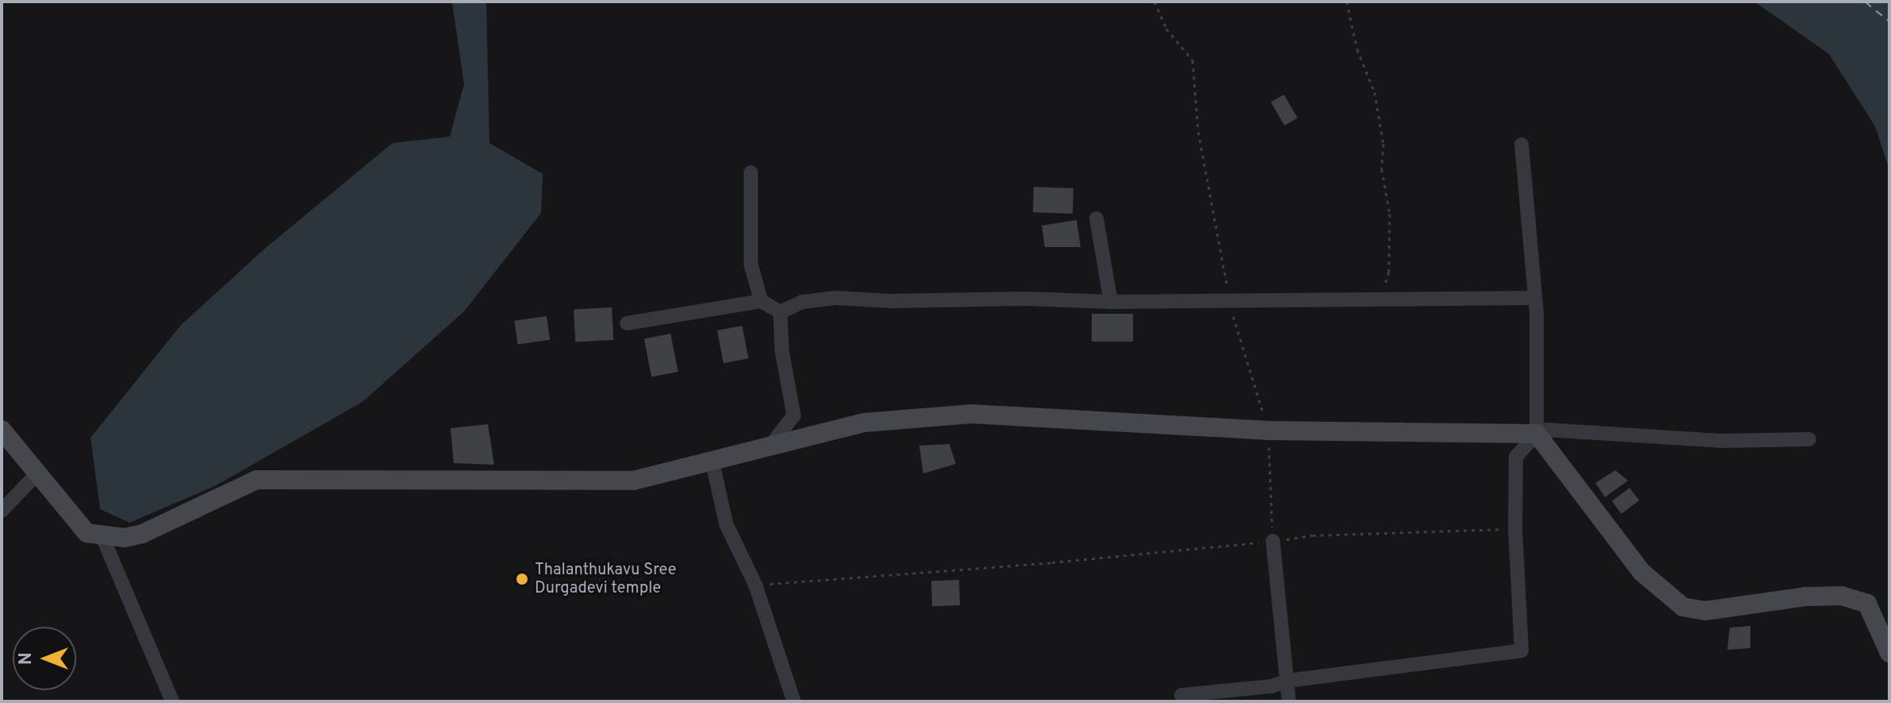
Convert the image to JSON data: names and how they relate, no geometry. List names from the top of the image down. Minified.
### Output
{"places":["Thalanthukavu Sree Durgadevi temple"],"north":"left"}
